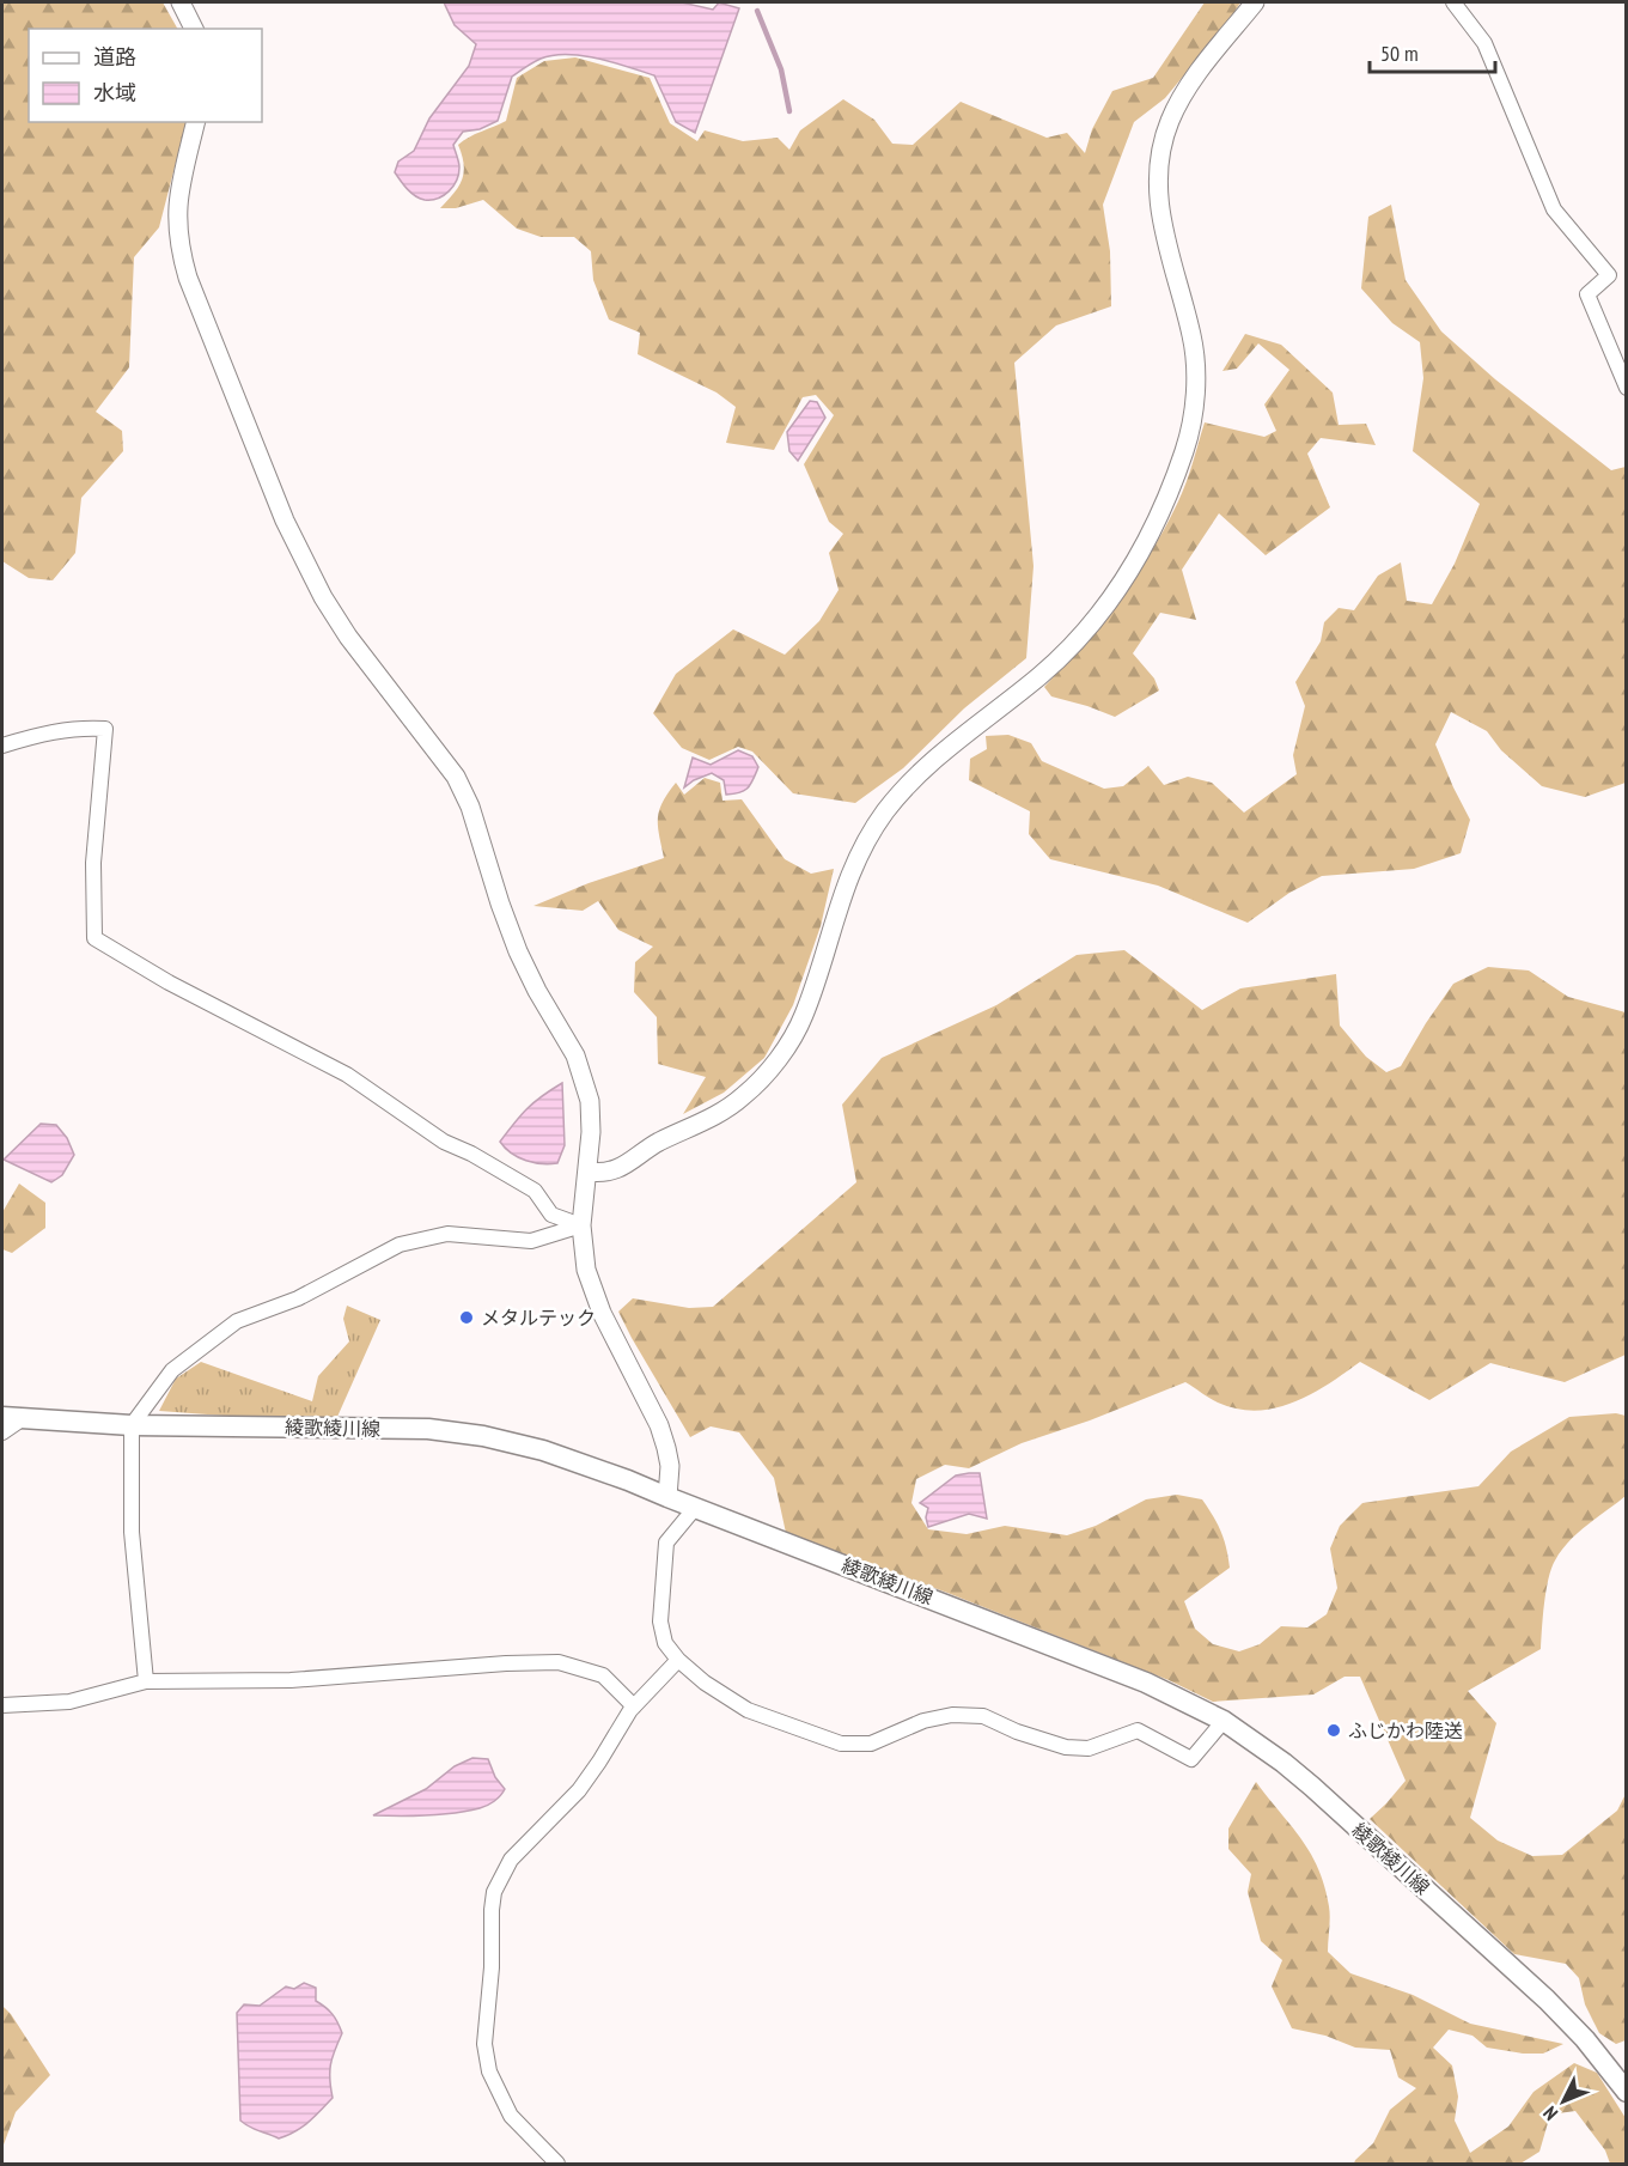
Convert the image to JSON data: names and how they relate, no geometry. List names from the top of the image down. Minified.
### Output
{"streets":{"main road":["綾歌綾川線"]},"places":["メタルテック","ふじかわ陸送"],"legend":["道路","水域"],"scale_bar":"50 m","north":"bottom left"}
